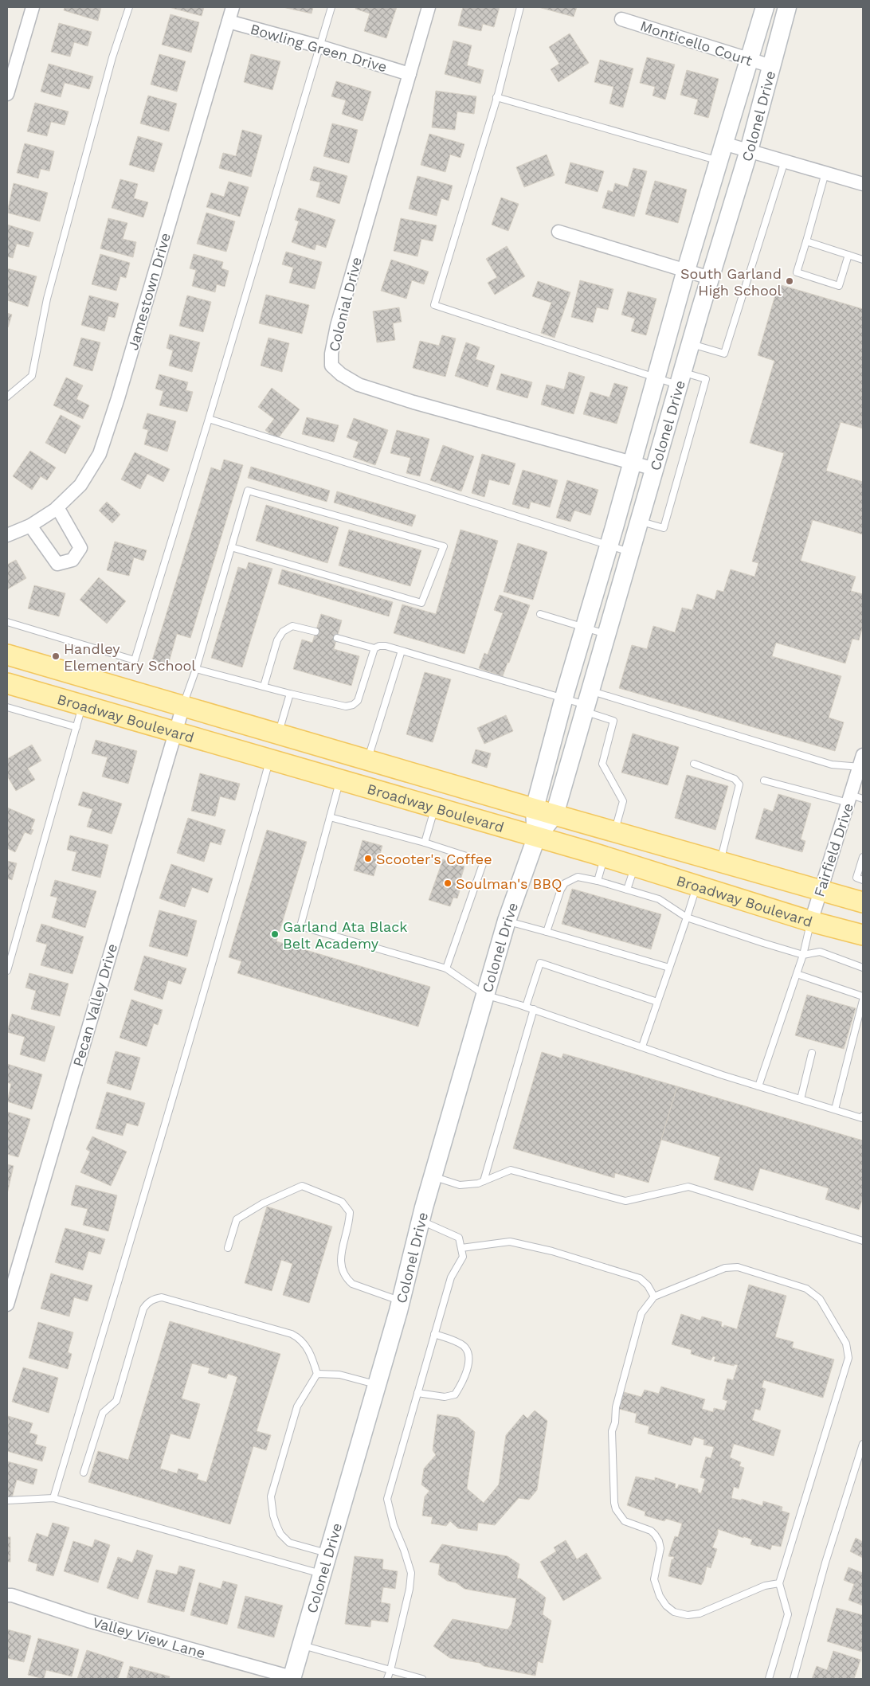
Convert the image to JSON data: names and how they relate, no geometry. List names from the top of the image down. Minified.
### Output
{"streets":{"main road":["Broadway Boulevard"],"street":["Monticello Court","Bowling Green Drive","Colonel Drive","Jamestown Drive","Colonial Drive","Fairfield Drive","Pecan Valley Drive","Valley View Lane"]},"crossings":[["Monticello Court","Colonel Drive"],["Bowling Green Drive","Jamestown Drive"],["Bowling Green Drive","Colonial Drive"],["Colonel Drive","Colonial Drive"],["Colonel Drive","Broadway Boulevard"],["Colonel Drive","Valley View Lane"],["Broadway Boulevard","Fairfield Drive"],["Broadway Boulevard","Pecan Valley Drive"]],"places":["South Garland High School","Handley Elementary School","Scooter's Coffee","Soulman's BBQ","Garland Ata Black Belt Academy"]}
